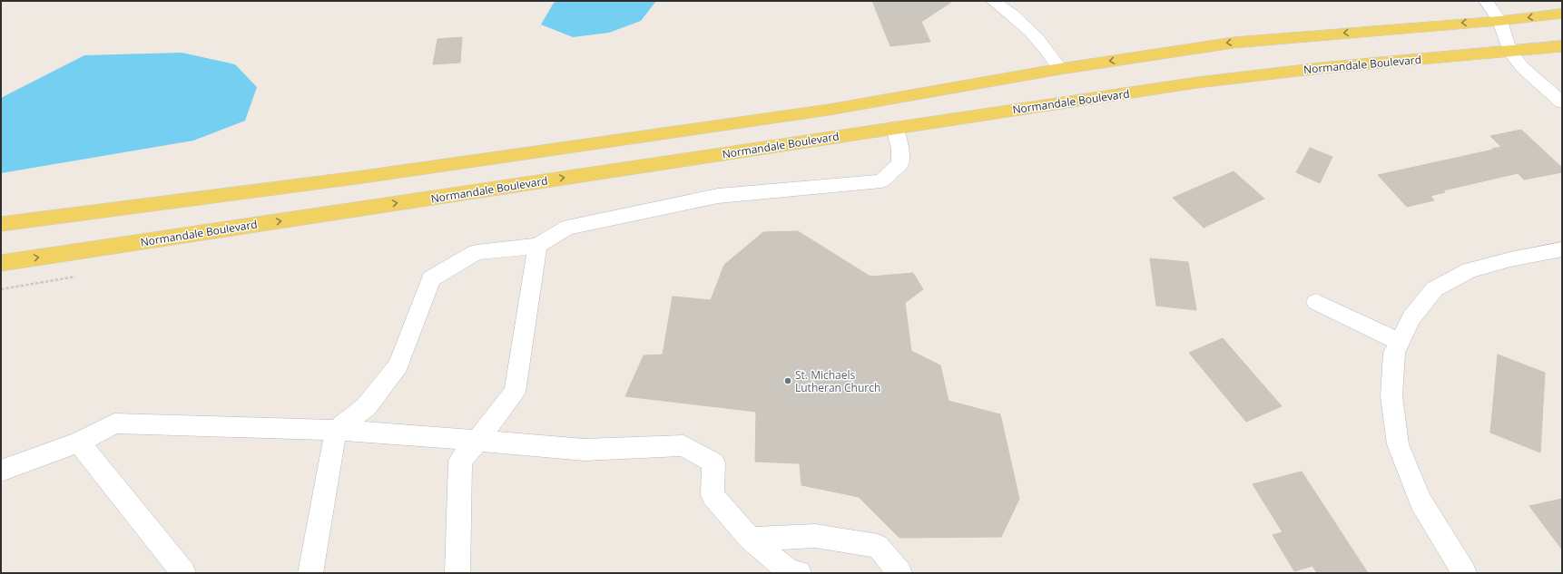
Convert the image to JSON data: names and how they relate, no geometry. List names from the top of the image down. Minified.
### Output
{"streets":{"main road":["Normandale Boulevard"]},"places":["St. Michaels Lutheran Church"]}
